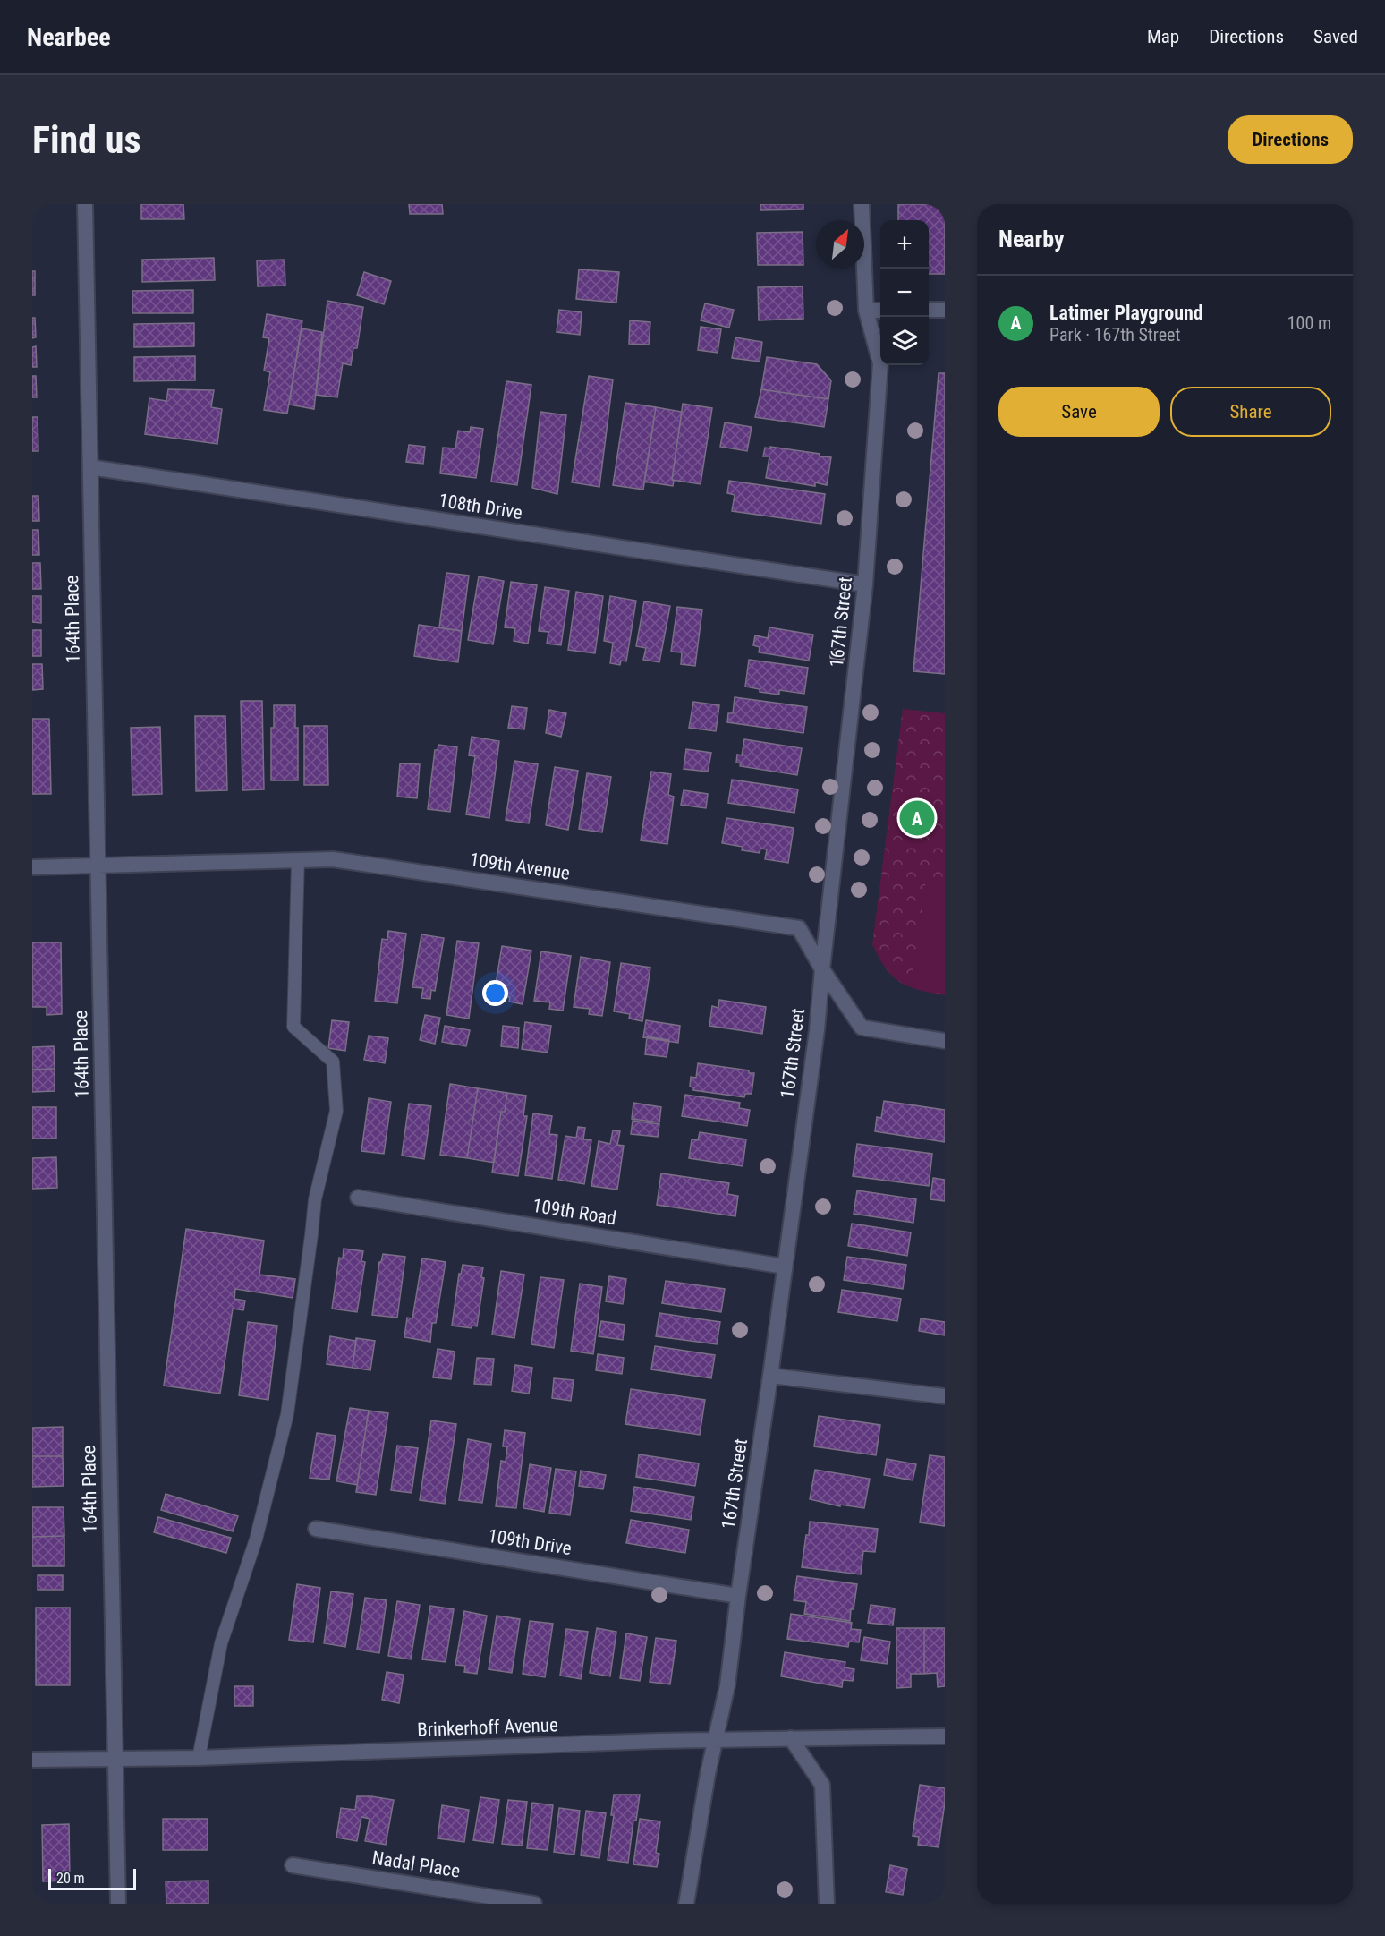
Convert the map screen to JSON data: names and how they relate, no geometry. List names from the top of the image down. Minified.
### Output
{"streets":{"street":["108th Drive","164th Place","167th Street","109th Avenue","109th Road","109th Drive","Brinkerhoff Avenue","Nadal Place"]},"crossings":[["108th Drive","164th Place"],["108th Drive","167th Street"],["164th Place","109th Avenue"],["164th Place","Brinkerhoff Avenue"],["167th Street","109th Avenue"],["167th Street","109th Road"],["167th Street","109th Drive"],["167th Street","Brinkerhoff Avenue"]],"scale_bar":"20 m","north":"top right","page":{"header":"Nearbee","nav":["Map","Directions","Saved"],"buttons":["Directions",["Save","Share"]],"title":"Find us","heading":"Nearby","map_buttons":["+","−"],"list":[{"mark":"A","name":"Latimer Playground","note":"Park · 167th Street","value":"100 m"}],"pins":"A","scale":"20 m"}}
